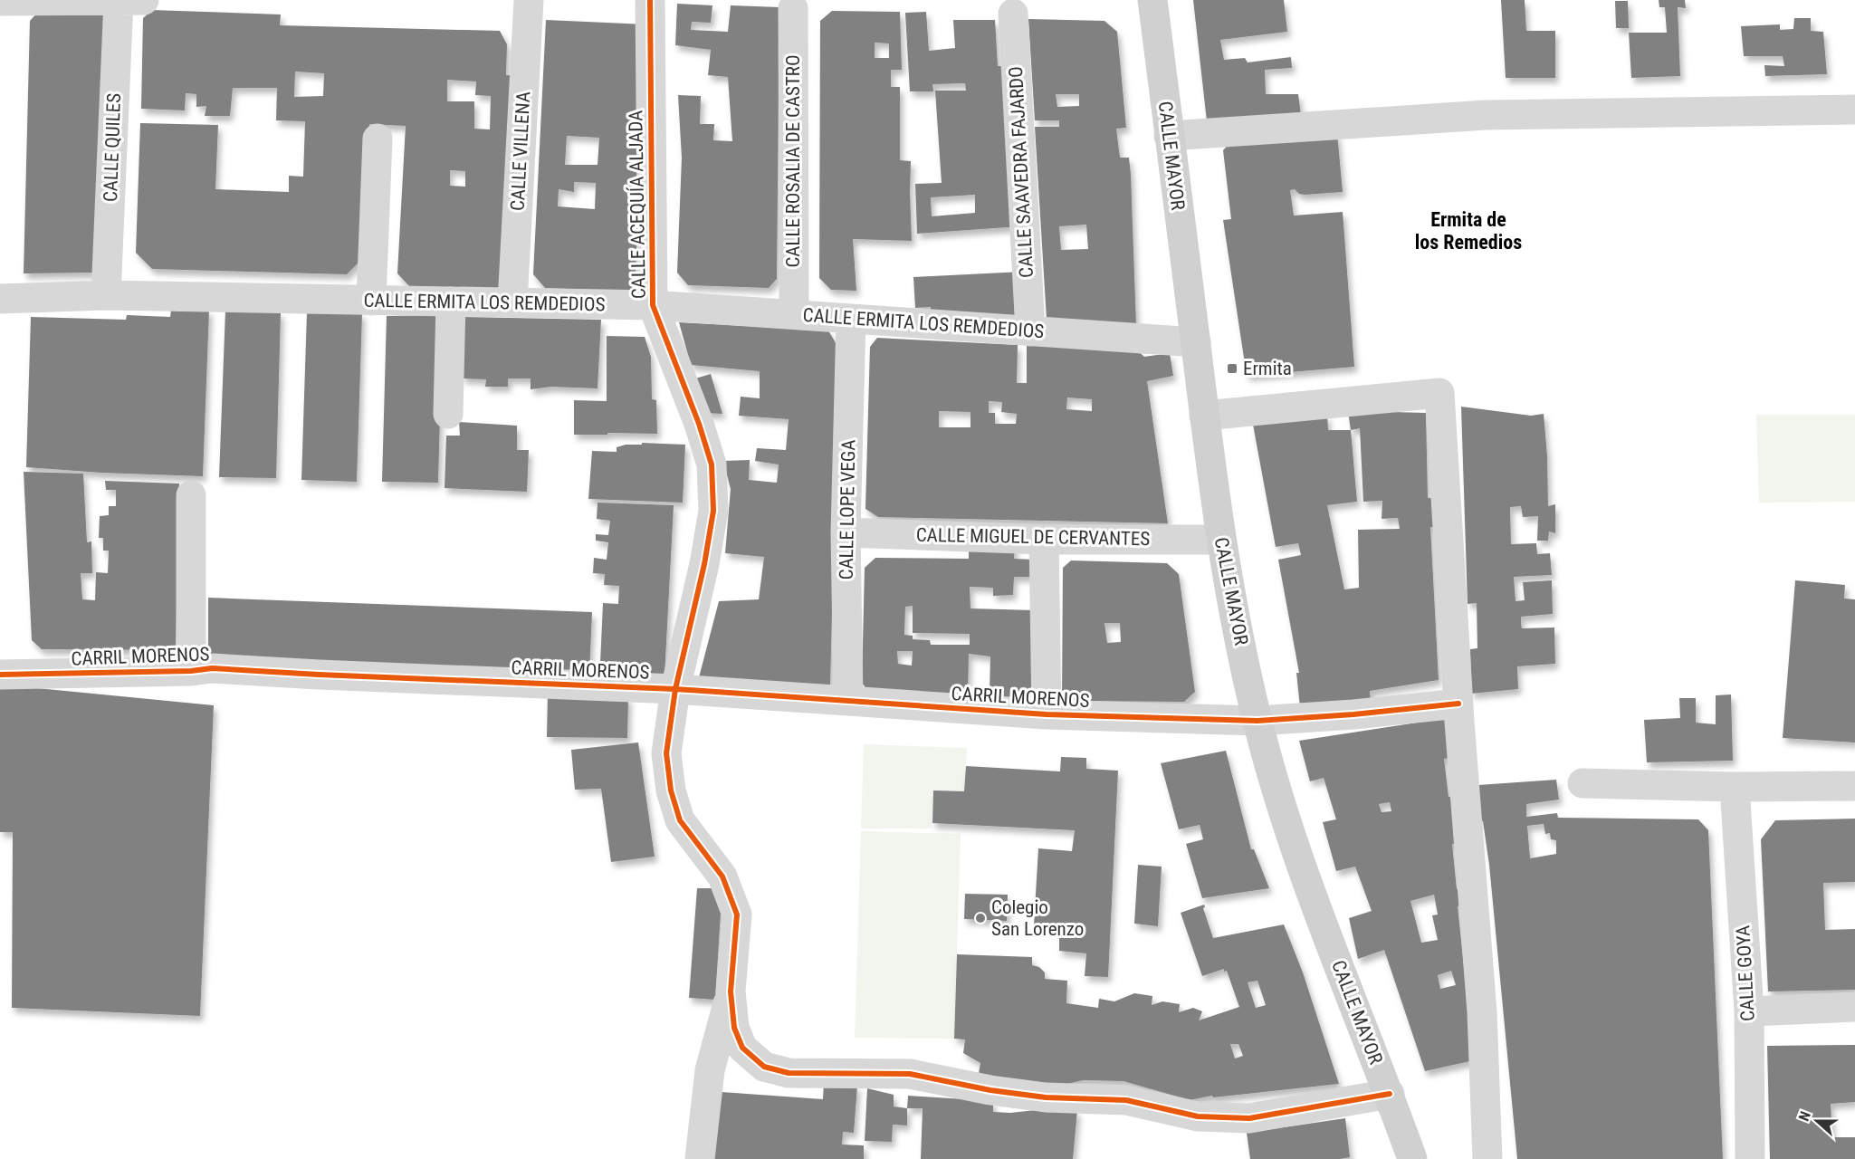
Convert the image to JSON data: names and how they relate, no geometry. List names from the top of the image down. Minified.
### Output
{"streets":{"main road":["CALLE MAYOR"],"street":["CALLE QUILES","CALLE VILLENA","CALLE ROSALIA DE CASTRO","CALLE SAAVEDRA FAJARDO","CALLE ACEQUÍA ALJADA","CALLE ERMITA LOS REMDEDIOS","CALLE LOPE VEGA","CALLE MIGUEL DE CERVANTES","CARRIL MORENOS","CALLE GOYA"]},"crossings":[["CALLE QUILES","CALLE ERMITA LOS REMDEDIOS"],["CALLE VILLENA","CALLE ERMITA LOS REMDEDIOS"],["CALLE MAYOR","CALLE ACEQUÍA ALJADA"],["CALLE MAYOR","CALLE ERMITA LOS REMDEDIOS"],["CALLE MAYOR","CALLE MIGUEL DE CERVANTES"],["CALLE MAYOR","CARRIL MORENOS"],["CALLE ROSALIA DE CASTRO","CALLE ERMITA LOS REMDEDIOS"],["CALLE SAAVEDRA FAJARDO","CALLE ERMITA LOS REMDEDIOS"],["CALLE ACEQUÍA ALJADA","CALLE ERMITA LOS REMDEDIOS"],["CALLE ACEQUÍA ALJADA","CARRIL MORENOS"],["CALLE ERMITA LOS REMDEDIOS","CALLE LOPE VEGA"],["CALLE LOPE VEGA","CALLE MIGUEL DE CERVANTES"],["CALLE LOPE VEGA","CARRIL MORENOS"]],"districts":["Ermita de los Remedios"],"places":{"transit":["Ermita"],"other":["Colegio San Lorenzo"]},"north":"left"}
